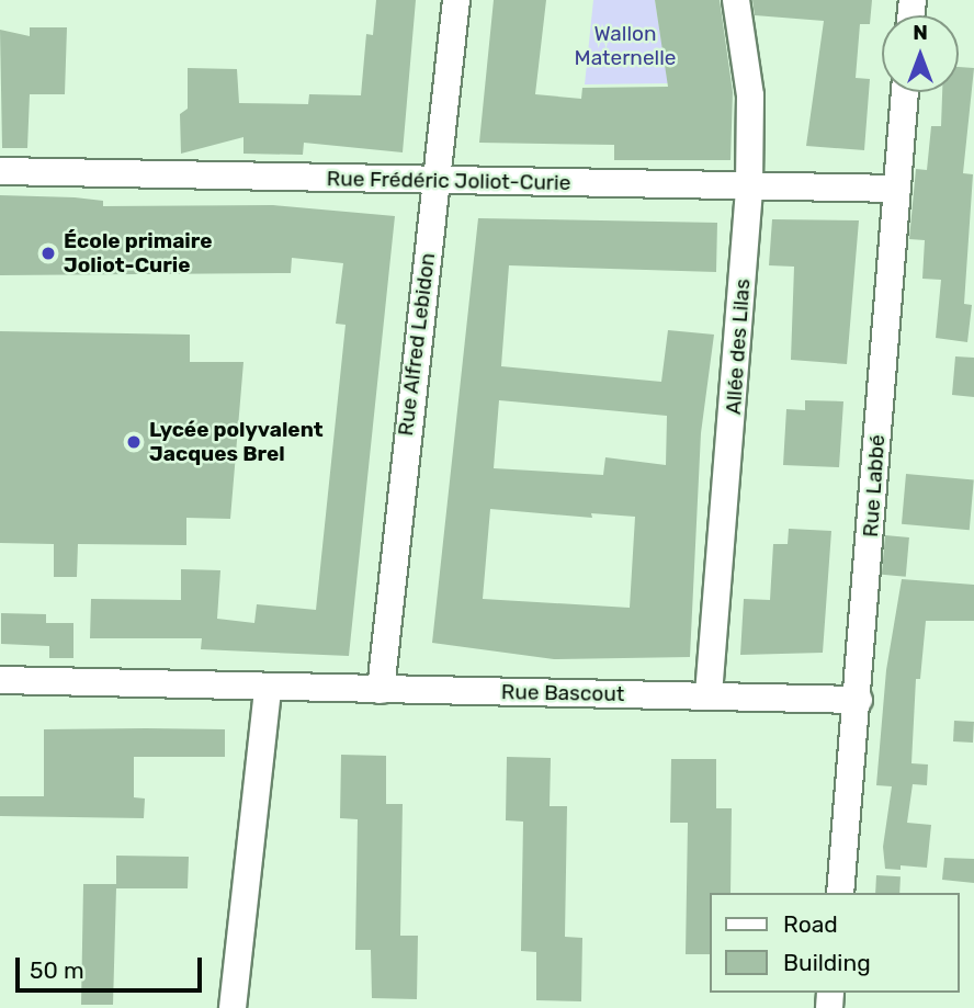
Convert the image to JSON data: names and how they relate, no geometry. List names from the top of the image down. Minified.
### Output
{"streets":{"street":["Rue Frédéric Joliot-Curie","Rue Alfred Lebidon","Allée des Lilas","Rue Labbé","Rue Bascout"]},"crossings":[["Rue Frédéric Joliot-Curie","Rue Alfred Lebidon"],["Rue Frédéric Joliot-Curie","Allée des Lilas"],["Rue Frédéric Joliot-Curie","Rue Labbé"],["Rue Alfred Lebidon","Rue Bascout"],["Allée des Lilas","Rue Bascout"],["Rue Labbé","Rue Bascout"]],"parks":["Wallon Maternelle"],"places":["École primaire Joliot-Curie","Lycée polyvalent Jacques Brel"],"legend":["Road","Building"],"scale_bar":"50 m","north":"top"}
